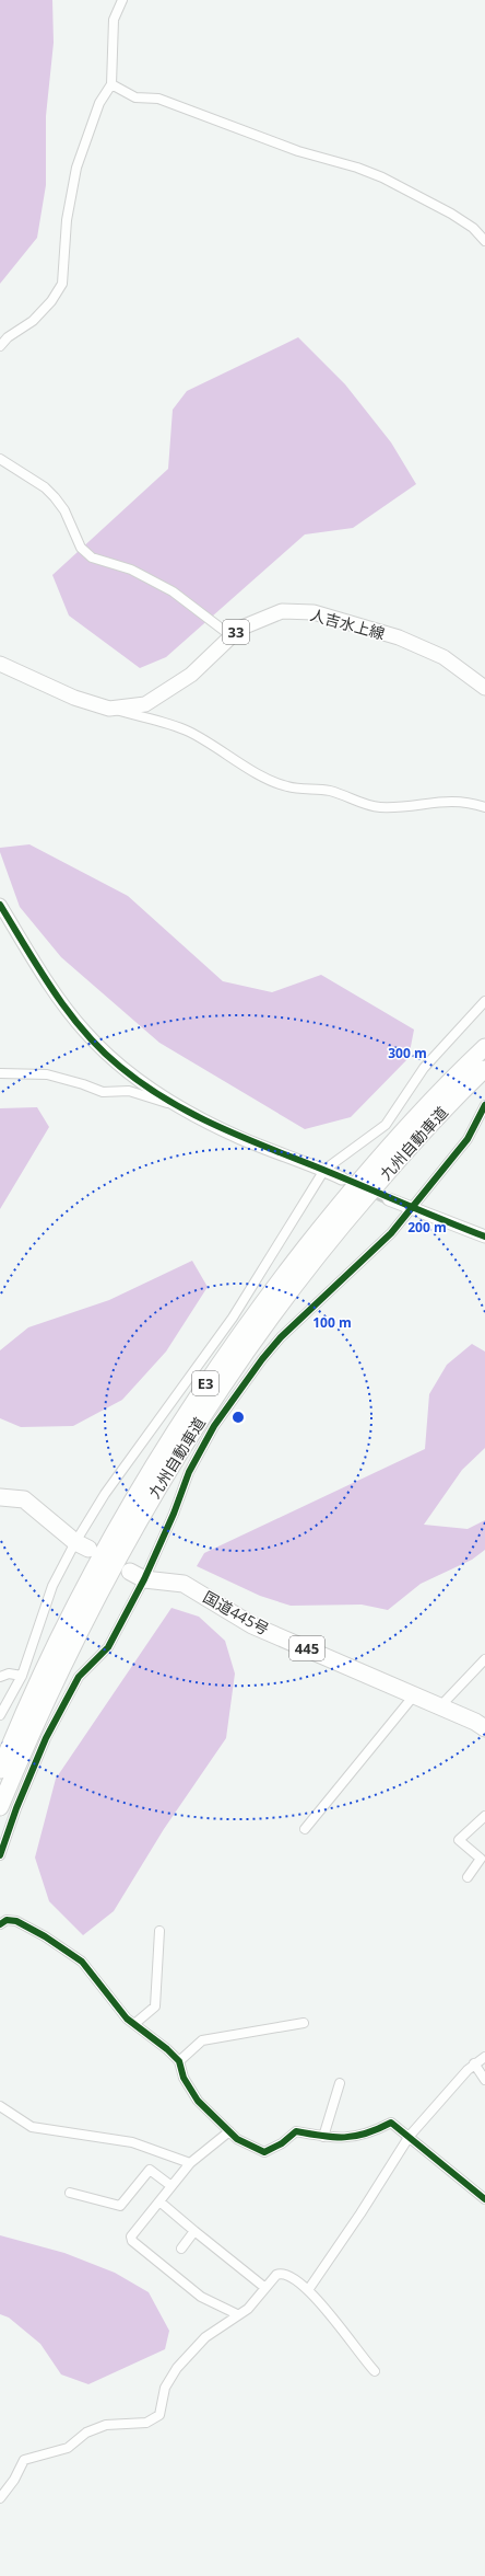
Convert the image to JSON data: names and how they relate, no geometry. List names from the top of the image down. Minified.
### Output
{"streets":{"highway":["九州自動車道","E3","国道445号","445"],"main road":["人吉水上線","33"]},"rings":["300 m","200 m","100 m"]}
